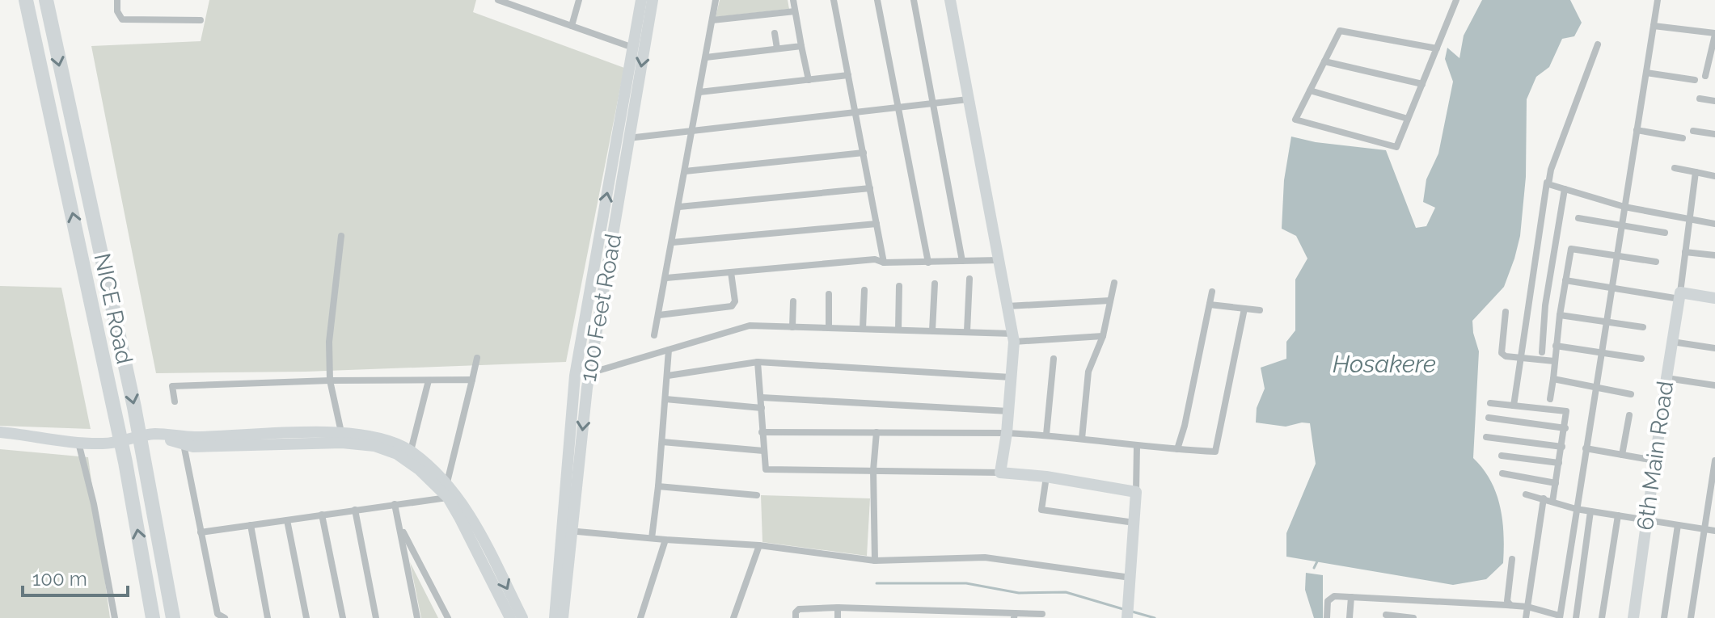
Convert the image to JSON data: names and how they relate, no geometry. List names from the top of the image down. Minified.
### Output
{"streets":{"highway":["NICE Road"],"main road":["100 Feet Road","6th Main Road"]},"water":["Hosakere"],"scale_bar":"100 m"}
